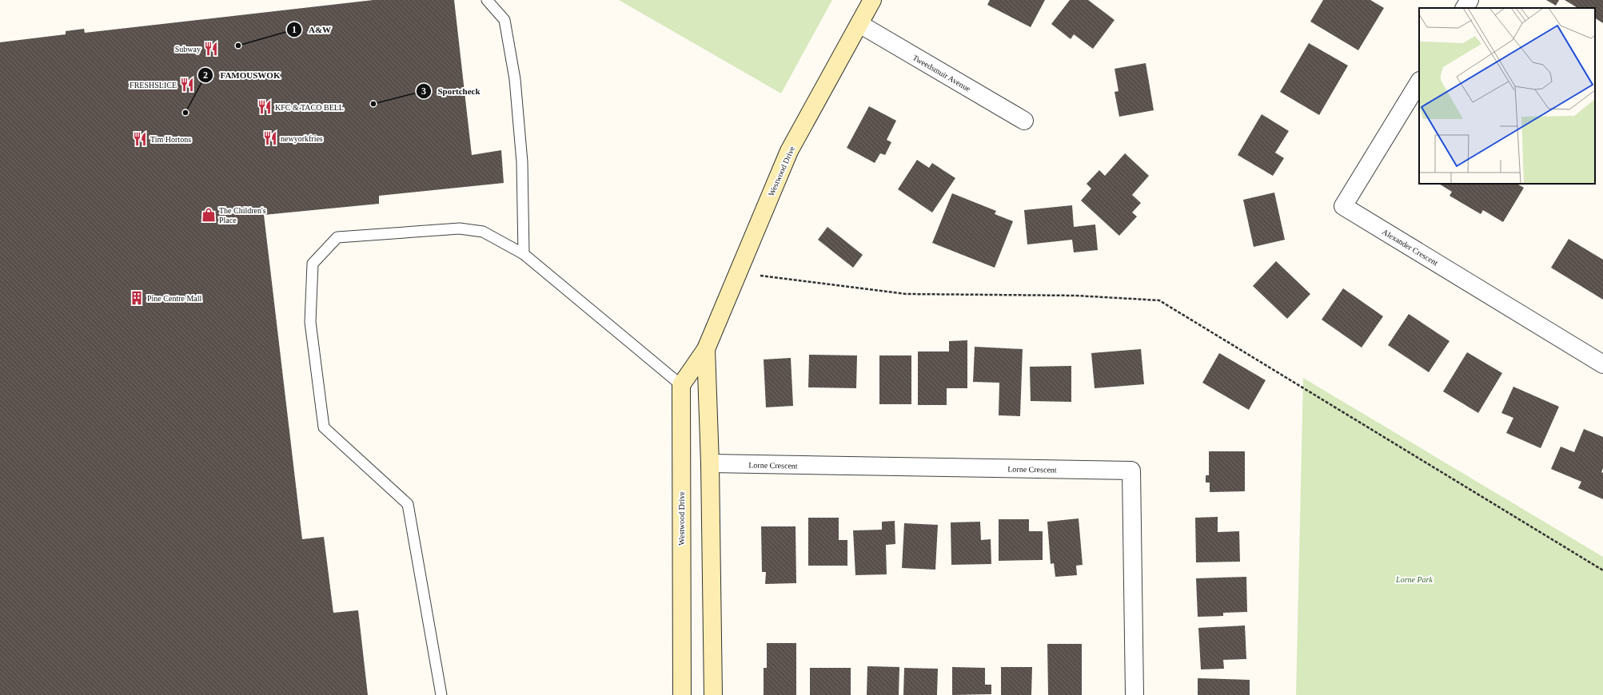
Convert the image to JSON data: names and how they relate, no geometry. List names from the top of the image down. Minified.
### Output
{"streets":{"street":["Tweedsmuir Avenue","Westwood Drive","Alexander Crescent","Lorne Crescent"]},"crossings":[["Tweedsmuir Avenue","Westwood Drive"],["Westwood Drive","Lorne Crescent"]],"parks":["Lorne Park"],"places":{"other":["A&W","Sportcheck","FAMOUSWOK"],"restaurant":["Subway","FRESHSLICE","KFC & TACO BELL","newyorkfries","Tim Hortons"],"shop":["The Children's Place"],"building":["Pine Centre Mall"]}}
